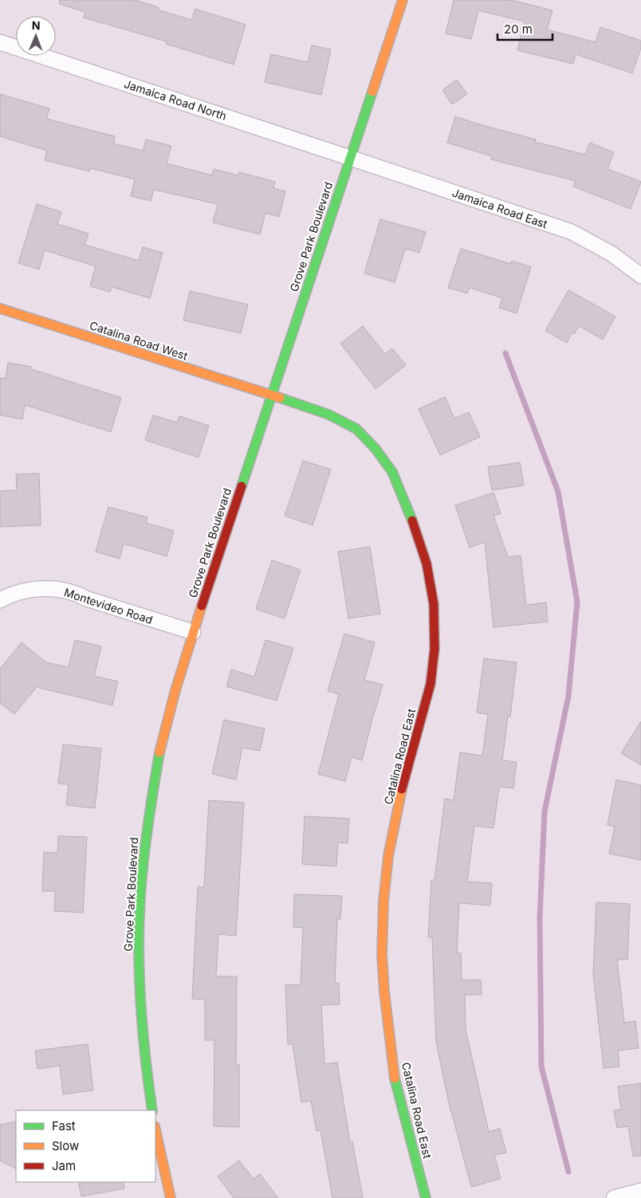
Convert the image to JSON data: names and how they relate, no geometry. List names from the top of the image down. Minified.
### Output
{"streets":{"street":["Jamaica Road North","Jamaica Road East","Grove Park Boulevard","Catalina Road West","Montevideo Road","Catalina Road East"]},"crossings":[["Jamaica Road North","Jamaica Road East"],["Jamaica Road North","Grove Park Boulevard"],["Jamaica Road East","Grove Park Boulevard"],["Grove Park Boulevard","Catalina Road West"],["Grove Park Boulevard","Montevideo Road"],["Grove Park Boulevard","Catalina Road East"],["Catalina Road West","Catalina Road East"]],"legend":["Fast","Slow","Jam"],"scale_bar":"20 m","north":"top"}
